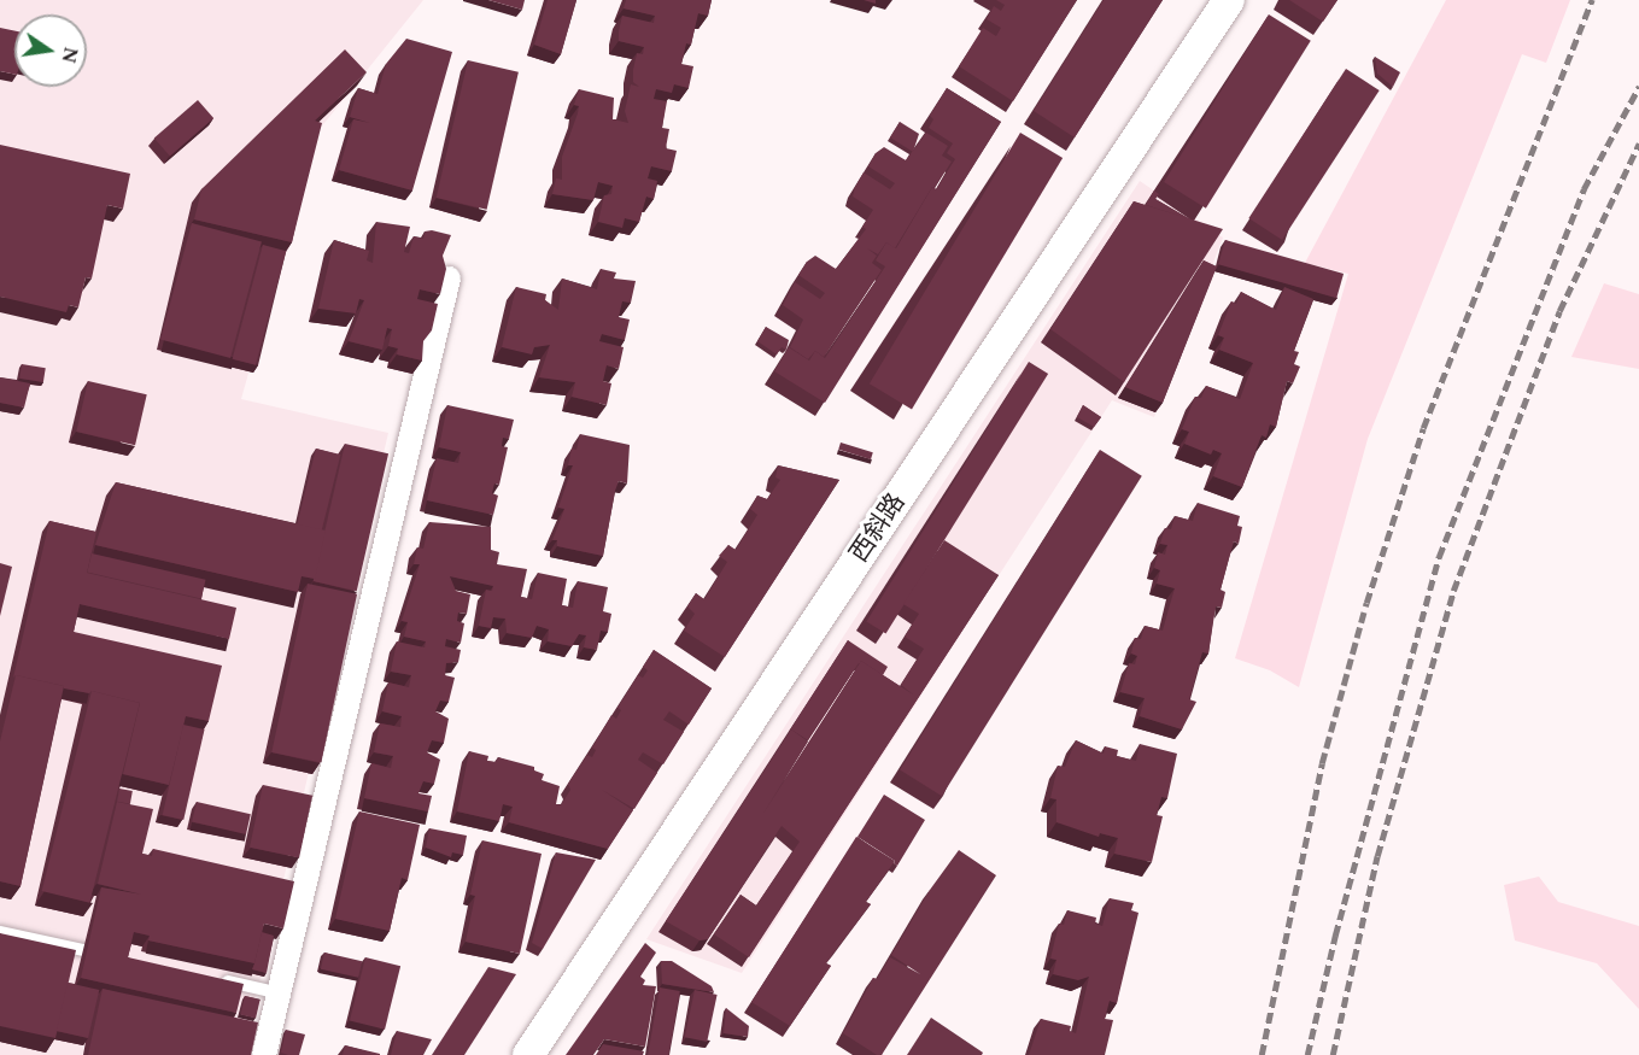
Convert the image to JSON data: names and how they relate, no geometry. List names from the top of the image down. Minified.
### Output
{"streets":{"street":["西斜路"]},"north":"right"}
